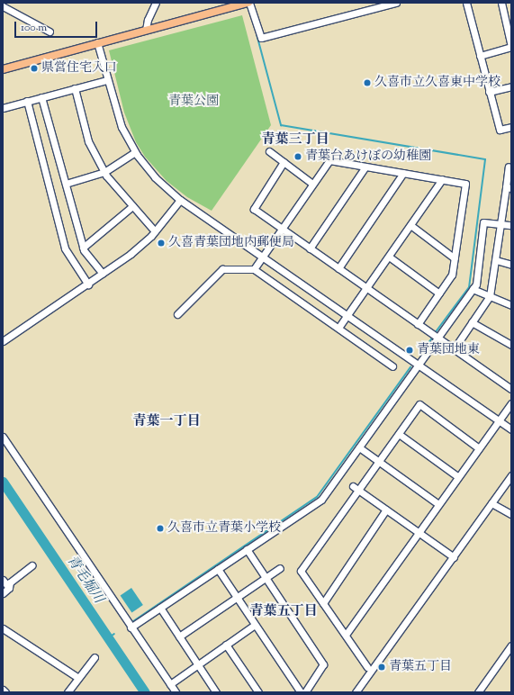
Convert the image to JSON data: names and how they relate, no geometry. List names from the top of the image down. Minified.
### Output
{"districts":["青葉三丁目","青葉一丁目","青葉五丁目"],"water":["青毛堀川"],"parks":["青葉公園"],"places":["県営住宅入口","久喜市立久喜東中学校","青葉台あけぼの幼稚園","久喜青葉団地内郵便局","青葉団地東","久喜市立青葉小学校","青葉五丁目"],"scale_bar":"100 m"}
